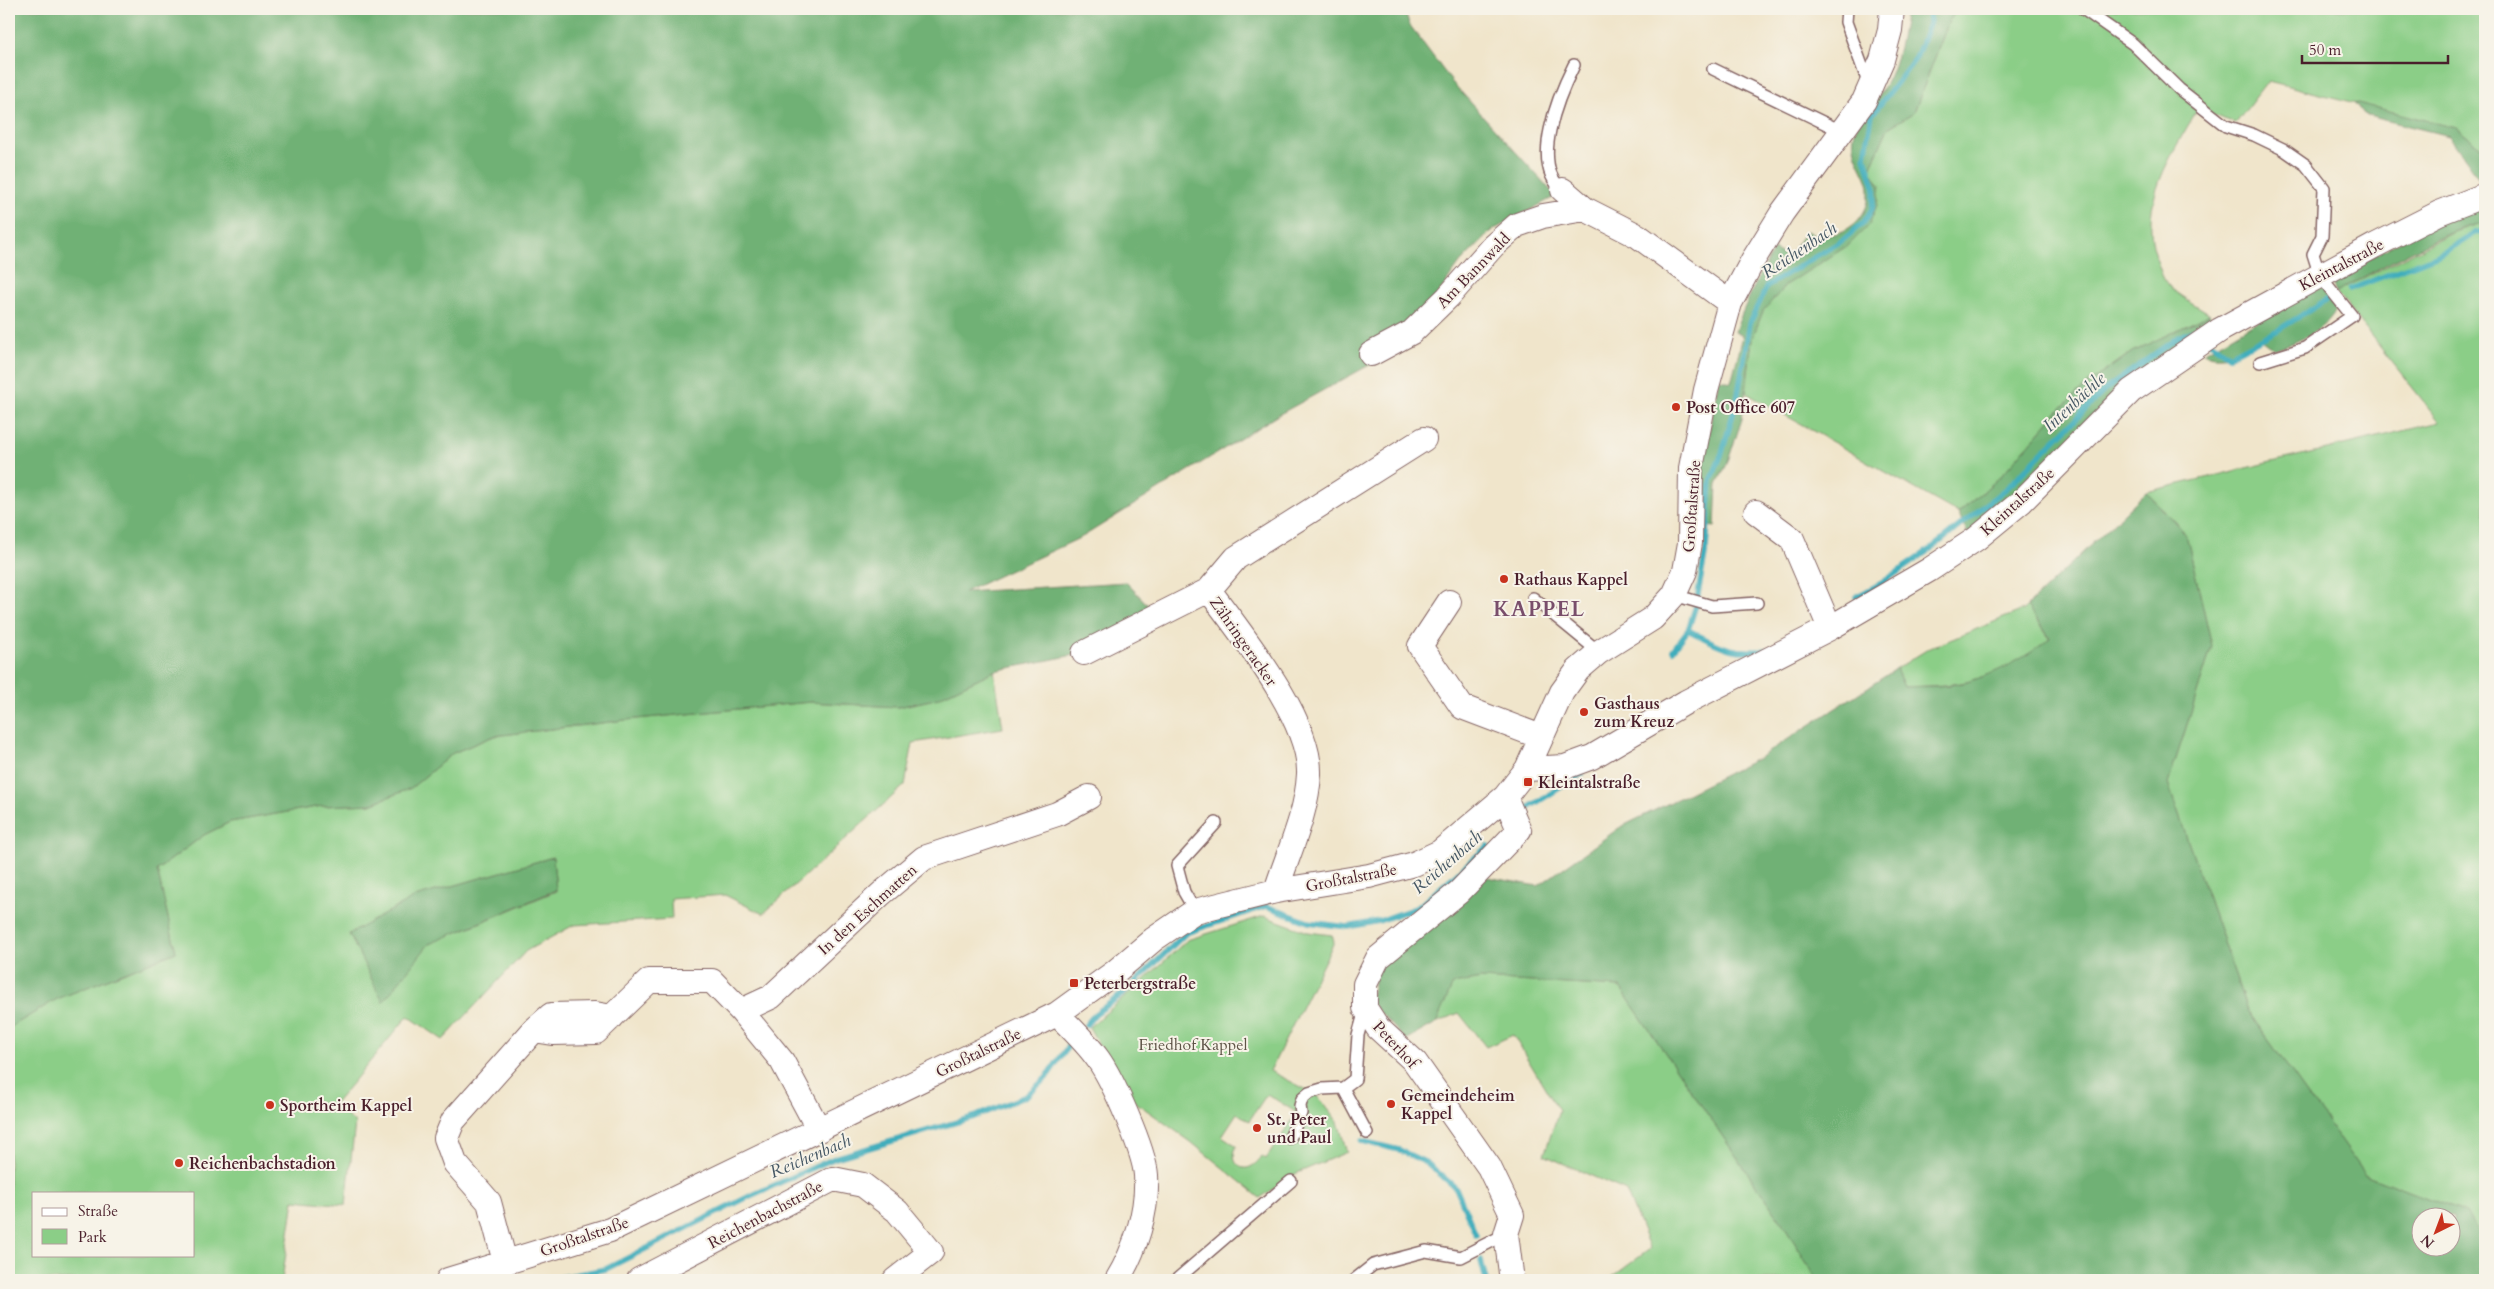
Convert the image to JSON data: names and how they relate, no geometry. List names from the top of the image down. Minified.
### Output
{"streets":{"street":["Kleintalstraße","Am Bannwald","Großtalstraße","Zähringeracker","In den Eschmatten","Peterhof","Reichenbachstraße"]},"crossings":[["Kleintalstraße","Großtalstraße"],["Großtalstraße","Zähringeracker"],["Großtalstraße","Peterhof"]],"districts":["KAPPEL"],"water":["Reichenbach","Intenbächle"],"parks":["Friedhof Kappel"],"places":{"other":["Post Office 607","Rathaus Kappel","Gasthaus zum Kreuz","Gemeindeheim Kappel","Sportheim Kappel","St. Peter und Paul","Reichenbachstadion"],"transit":["Kleintalstraße","Peterbergstraße"]},"legend":["Straße","Park"],"scale_bar":"50 m","north":"bottom left"}
